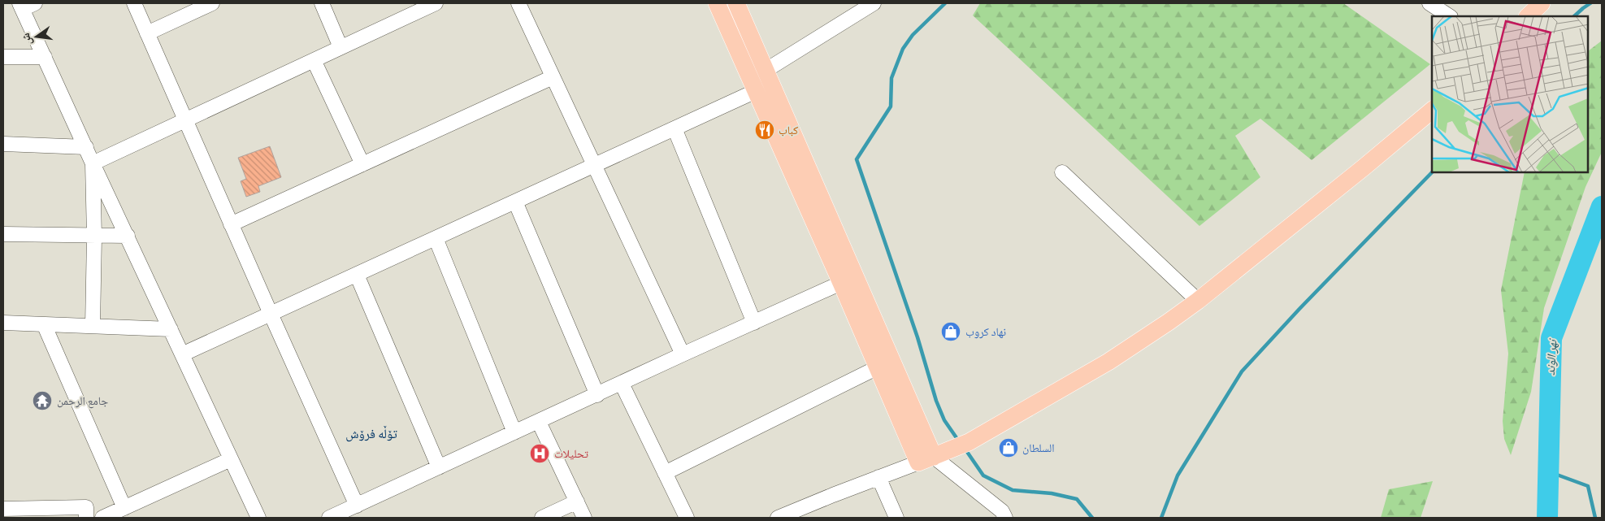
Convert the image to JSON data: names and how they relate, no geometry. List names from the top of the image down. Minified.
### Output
{"districts":["تۆڵە فرۆش"],"water":["نهر الوند"],"places":{"restaurant":["كباب"],"shop":["نهاد كروب","السلطان"],"temple":["جامع الرحمن"],"hospital":["تحلیلات"]},"north":"left"}
